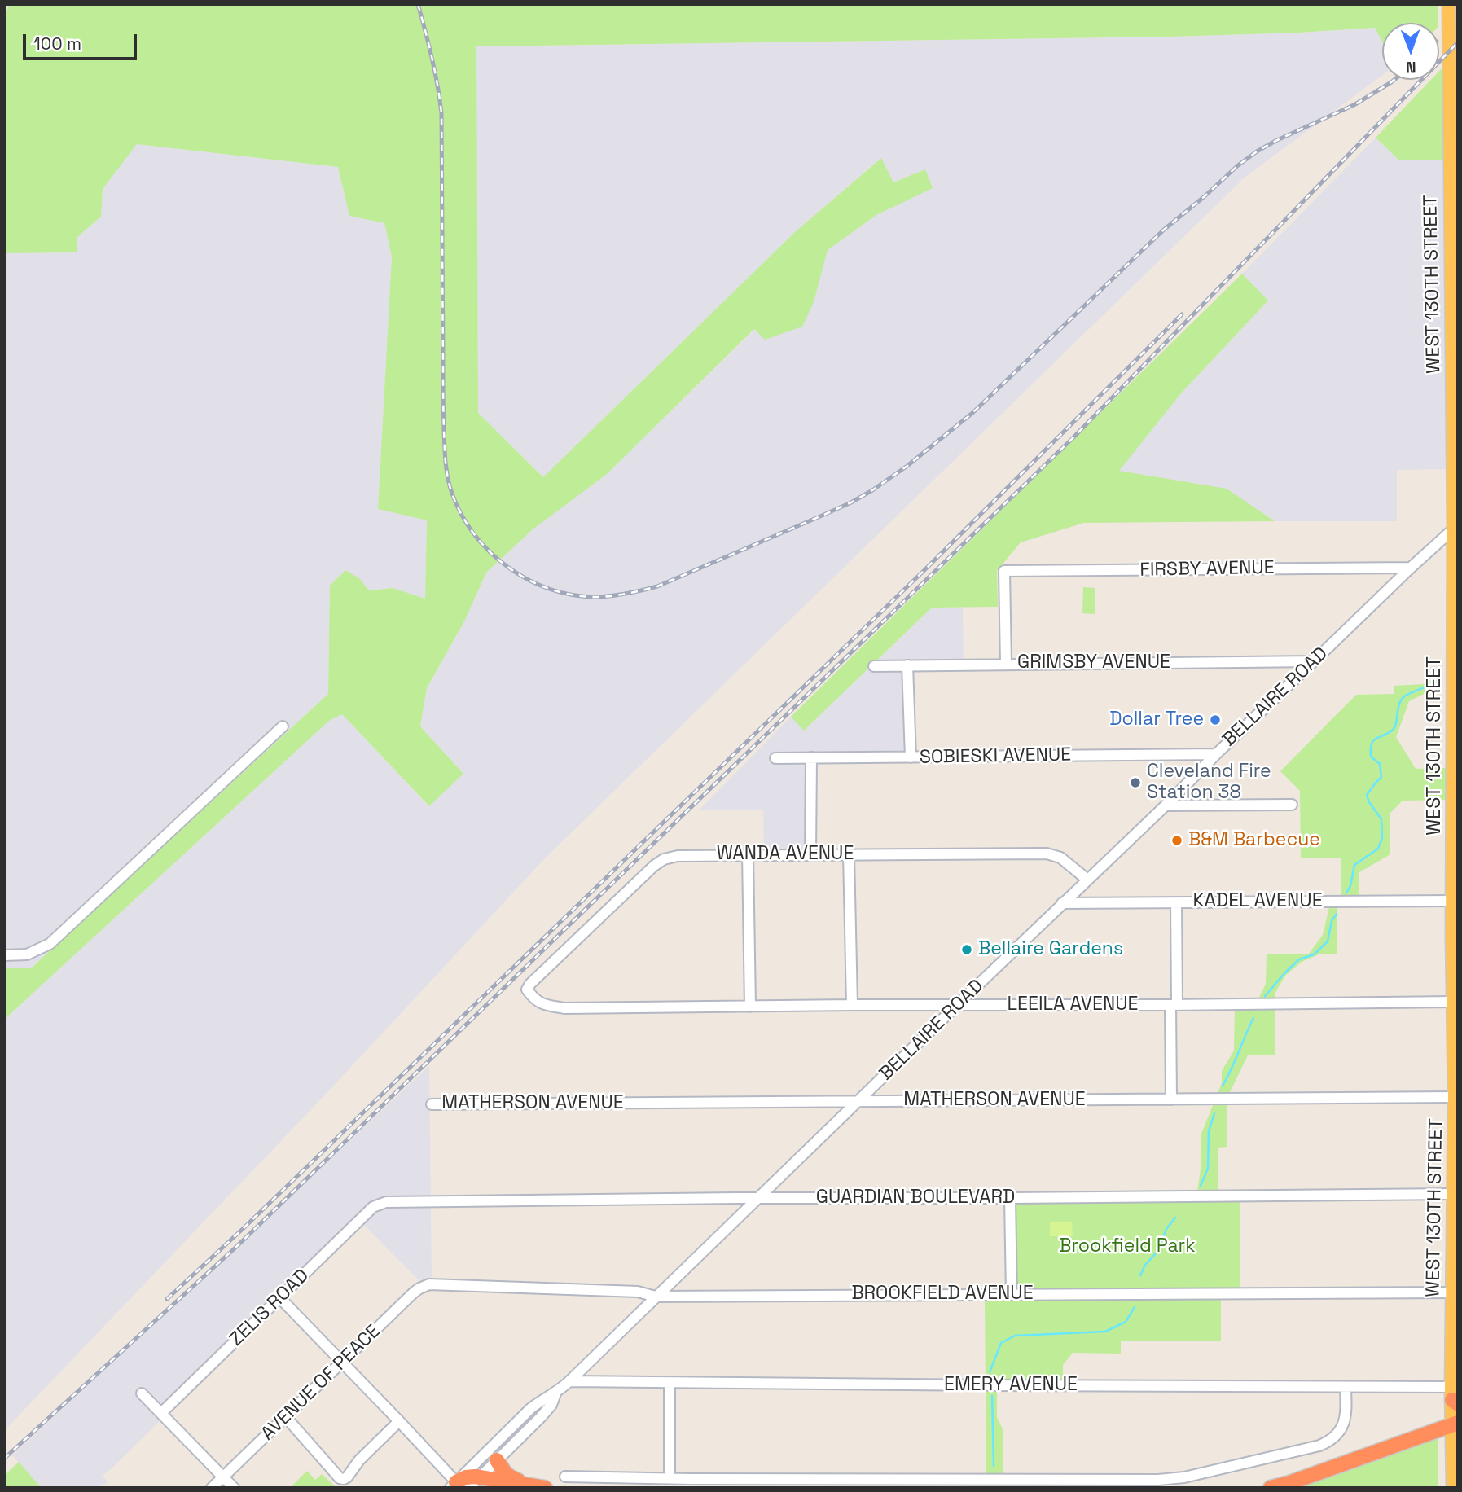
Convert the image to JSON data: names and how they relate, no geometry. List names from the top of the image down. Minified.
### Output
{"streets":{"main road":["WEST 130TH STREET"],"street":["FIRSBY AVENUE","GRIMSBY AVENUE","BELLAIRE ROAD","SOBIESKI AVENUE","WANDA AVENUE","KADEL AVENUE","LEEILA AVENUE","MATHERSON AVENUE","GUARDIAN BOULEVARD","BROOKFIELD AVENUE","ZELIS ROAD","AVENUE OF PEACE","EMERY AVENUE"]},"crossings":[["WEST 130TH STREET","BELLAIRE ROAD"],["WEST 130TH STREET","KADEL AVENUE"],["WEST 130TH STREET","LEEILA AVENUE"],["WEST 130TH STREET","MATHERSON AVENUE"],["WEST 130TH STREET","GUARDIAN BOULEVARD"],["WEST 130TH STREET","BROOKFIELD AVENUE"],["WEST 130TH STREET","EMERY AVENUE"],["FIRSBY AVENUE","GRIMSBY AVENUE"],["FIRSBY AVENUE","BELLAIRE ROAD"],["GRIMSBY AVENUE","BELLAIRE ROAD"],["BELLAIRE ROAD","SOBIESKI AVENUE"],["BELLAIRE ROAD","WANDA AVENUE"],["BELLAIRE ROAD","KADEL AVENUE"],["BELLAIRE ROAD","LEEILA AVENUE"],["BELLAIRE ROAD","MATHERSON AVENUE"],["BELLAIRE ROAD","GUARDIAN BOULEVARD"],["BELLAIRE ROAD","BROOKFIELD AVENUE"],["BELLAIRE ROAD","EMERY AVENUE"],["WANDA AVENUE","LEEILA AVENUE"],["GUARDIAN BOULEVARD","ZELIS ROAD"],["BROOKFIELD AVENUE","AVENUE OF PEACE"]],"parks":["Brookfield Park"],"places":["Dollar Tree","Cleveland Fire Station 38","B&M Barbecue","Bellaire Gardens"],"scale_bar":"100 m","north":"bottom"}
